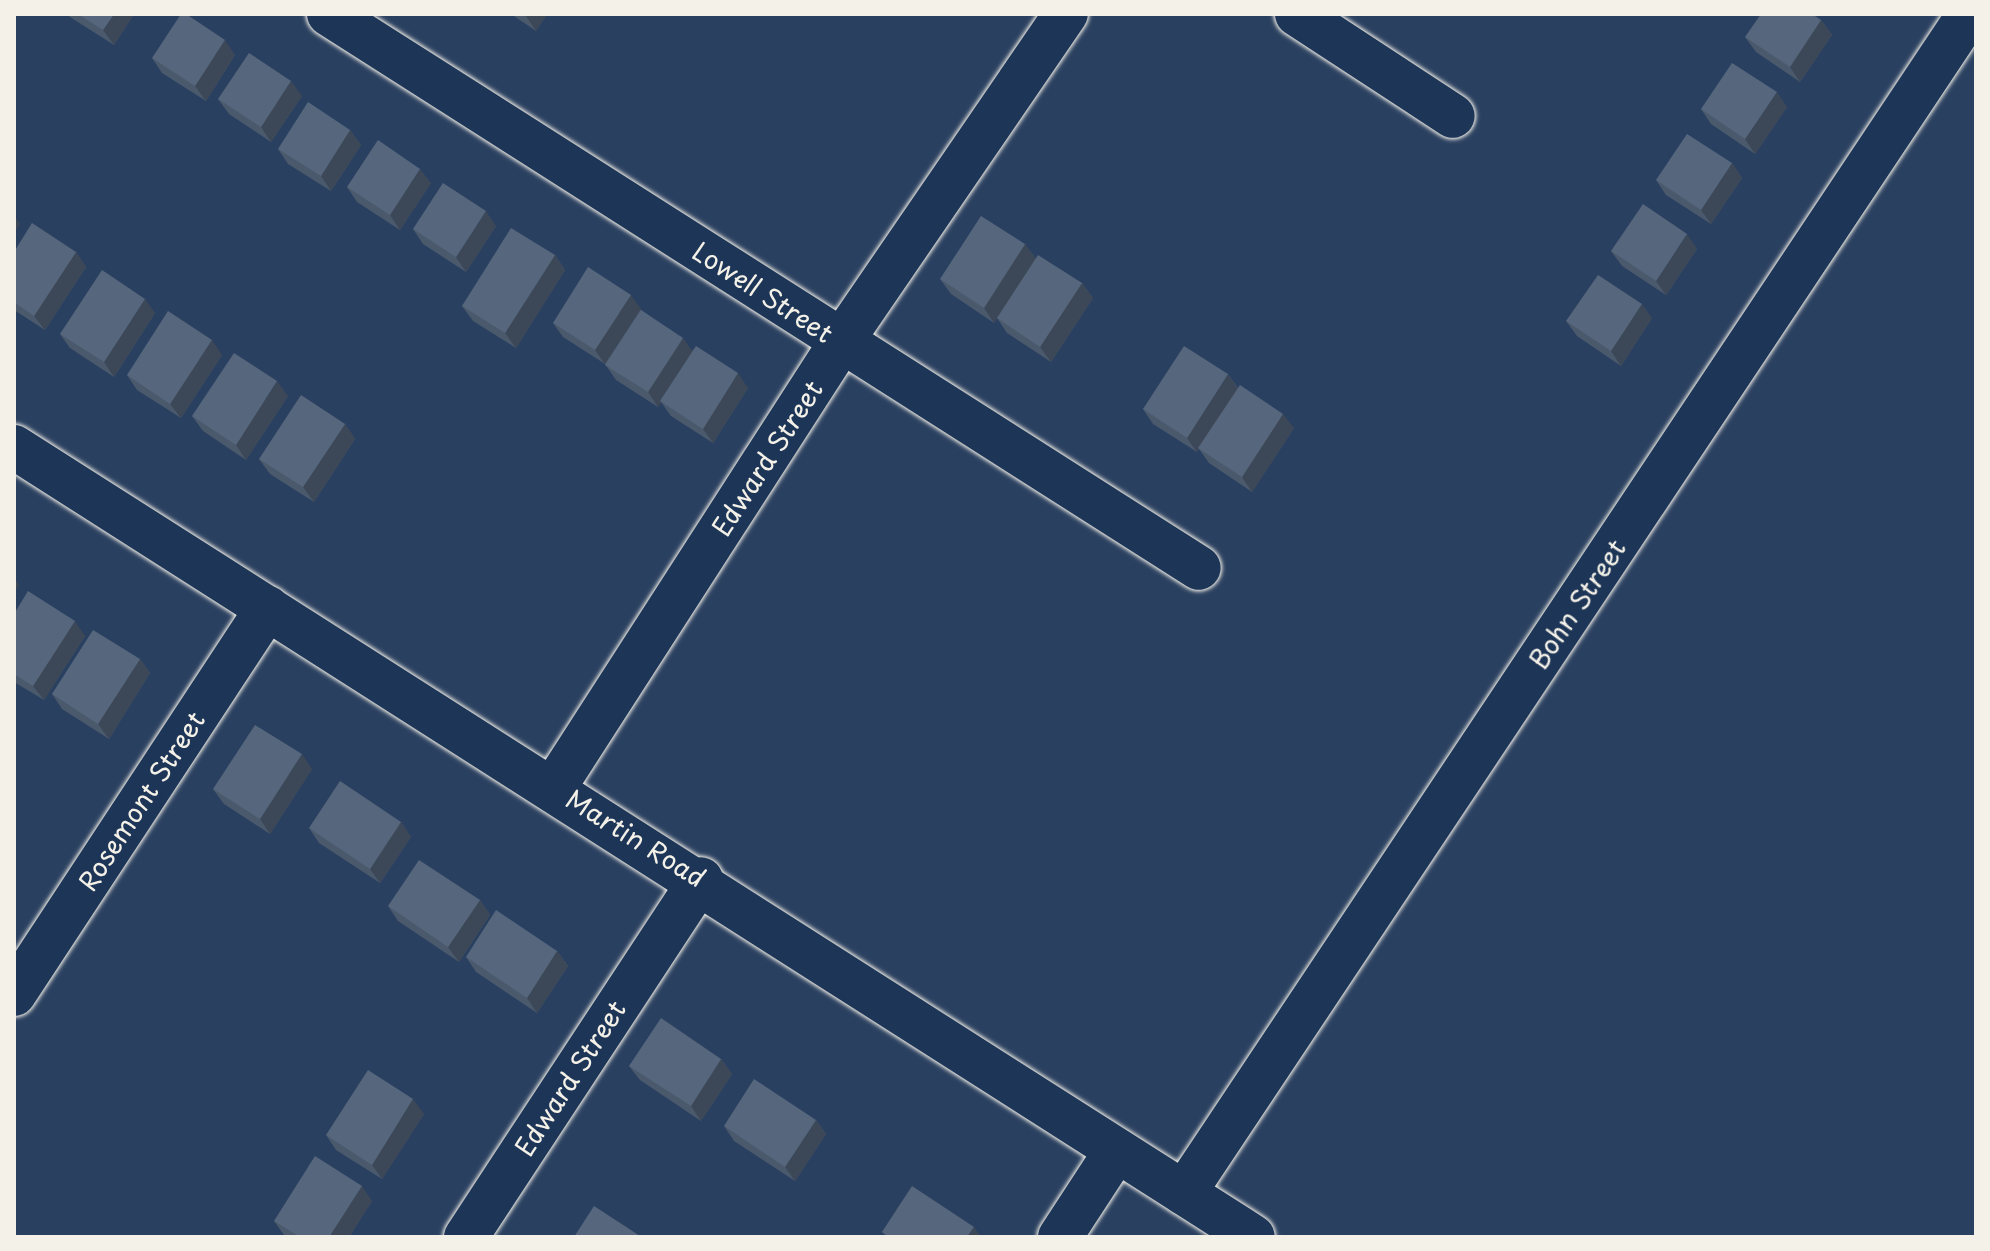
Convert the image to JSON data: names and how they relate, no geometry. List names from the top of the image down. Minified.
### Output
{"streets":{"street":["Lowell Street","Edward Street","Bohn Street","Rosemont Street","Martin Road"]},"crossings":[["Lowell Street","Edward Street"],["Edward Street","Martin Road"],["Bohn Street","Martin Road"],["Rosemont Street","Martin Road"]]}
